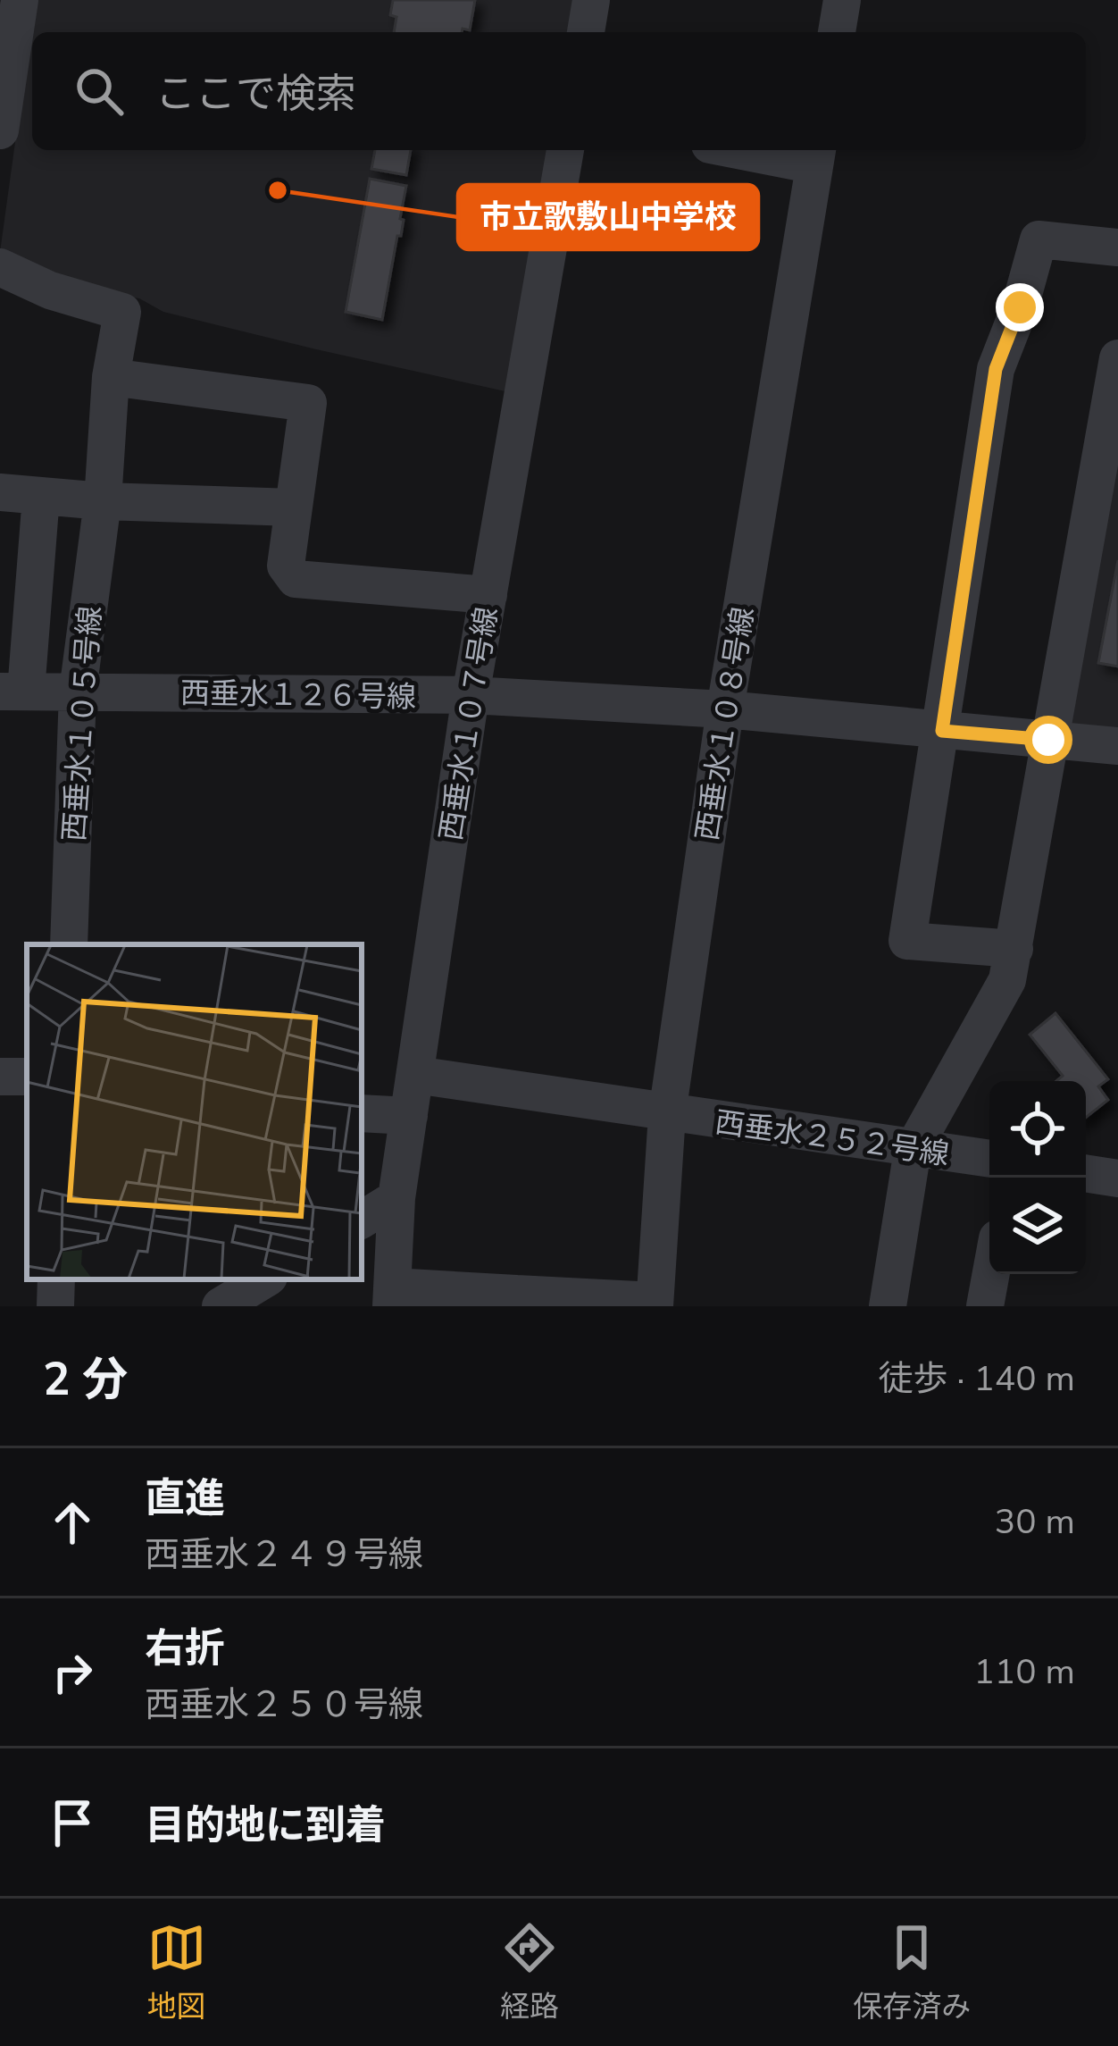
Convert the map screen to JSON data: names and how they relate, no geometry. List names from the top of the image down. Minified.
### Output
{"streets":{"street":["西垂水１２６号線","西垂水１０５号線","西垂水１０７号線","西垂水１０８号線","西垂水２５２号線"]},"crossings":[["西垂水１２６号線","西垂水１０５号線"],["西垂水１２６号線","西垂水１０７号線"],["西垂水１２６号線","西垂水１０８号線"],["西垂水１０７号線","西垂水２５２号線"],["西垂水１０８号線","西垂水２５２号線"]],"places":["市立歌敷山中学校"],"page":{"search":"ここで検索","heading":["2 分","徒歩 · 140 m"],"list":[["直進","西垂水２４９号線","30 m"],["右折","西垂水２５０号線","110 m"],"目的地に到着"],"nav":["地図","経路","保存済み"]}}
